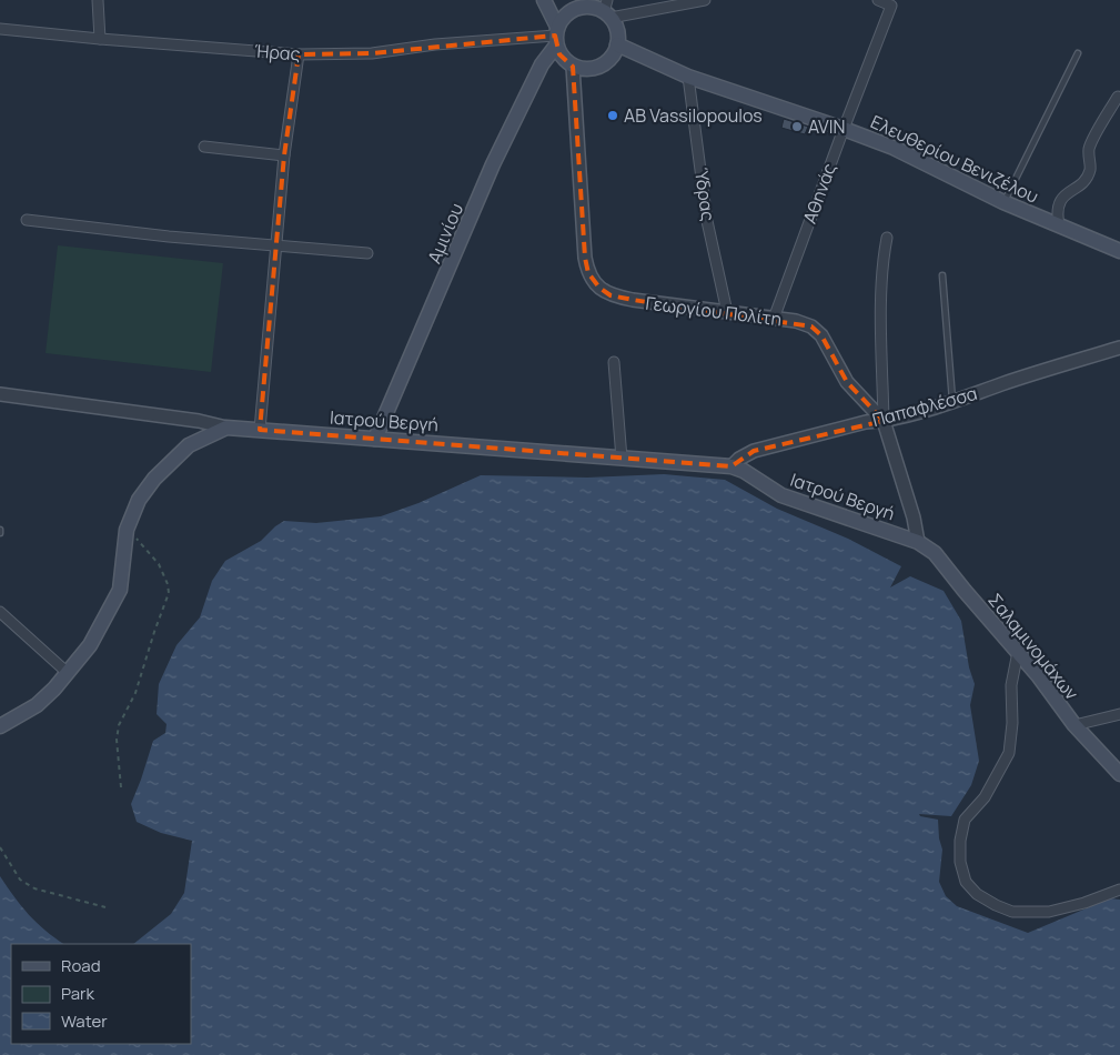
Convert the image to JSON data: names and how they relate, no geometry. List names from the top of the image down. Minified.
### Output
{"streets":{"main road":["Ελευθερίου Βενιζέλου","Αμινίου","Ιατρού Βεργή","Σαλαμινομάχων"],"street":["Ήρας","Αθηνάς","Ύδρας","Γεωργίου Πολίτη","Παπαφλέσσα"]},"crossings":[["Ήρας","Ελευθερίου Βενιζέλου"],["Ήρας","Αμινίου"],["Ήρας","Γεωργίου Πολίτη"],["Ελευθερίου Βενιζέλου","Αθηνάς"],["Ελευθερίου Βενιζέλου","Ύδρας"],["Ελευθερίου Βενιζέλου","Αμινίου"],["Ελευθερίου Βενιζέλου","Γεωργίου Πολίτη"],["Αθηνάς","Γεωργίου Πολίτη"],["Ύδρας","Γεωργίου Πολίτη"],["Αμινίου","Γεωργίου Πολίτη"],["Αμινίου","Ιατρού Βεργή"],["Γεωργίου Πολίτη","Παπαφλέσσα"],["Γεωργίου Πολίτη","Ιατρού Βεργή"],["Γεωργίου Πολίτη","Σαλαμινομάχων"],["Παπαφλέσσα","Ιατρού Βεργή"],["Ιατρού Βεργή","Σαλαμινομάχων"]],"places":["AB Vassilopoulos","AVIN"],"legend":["Road","Park","Water"]}
